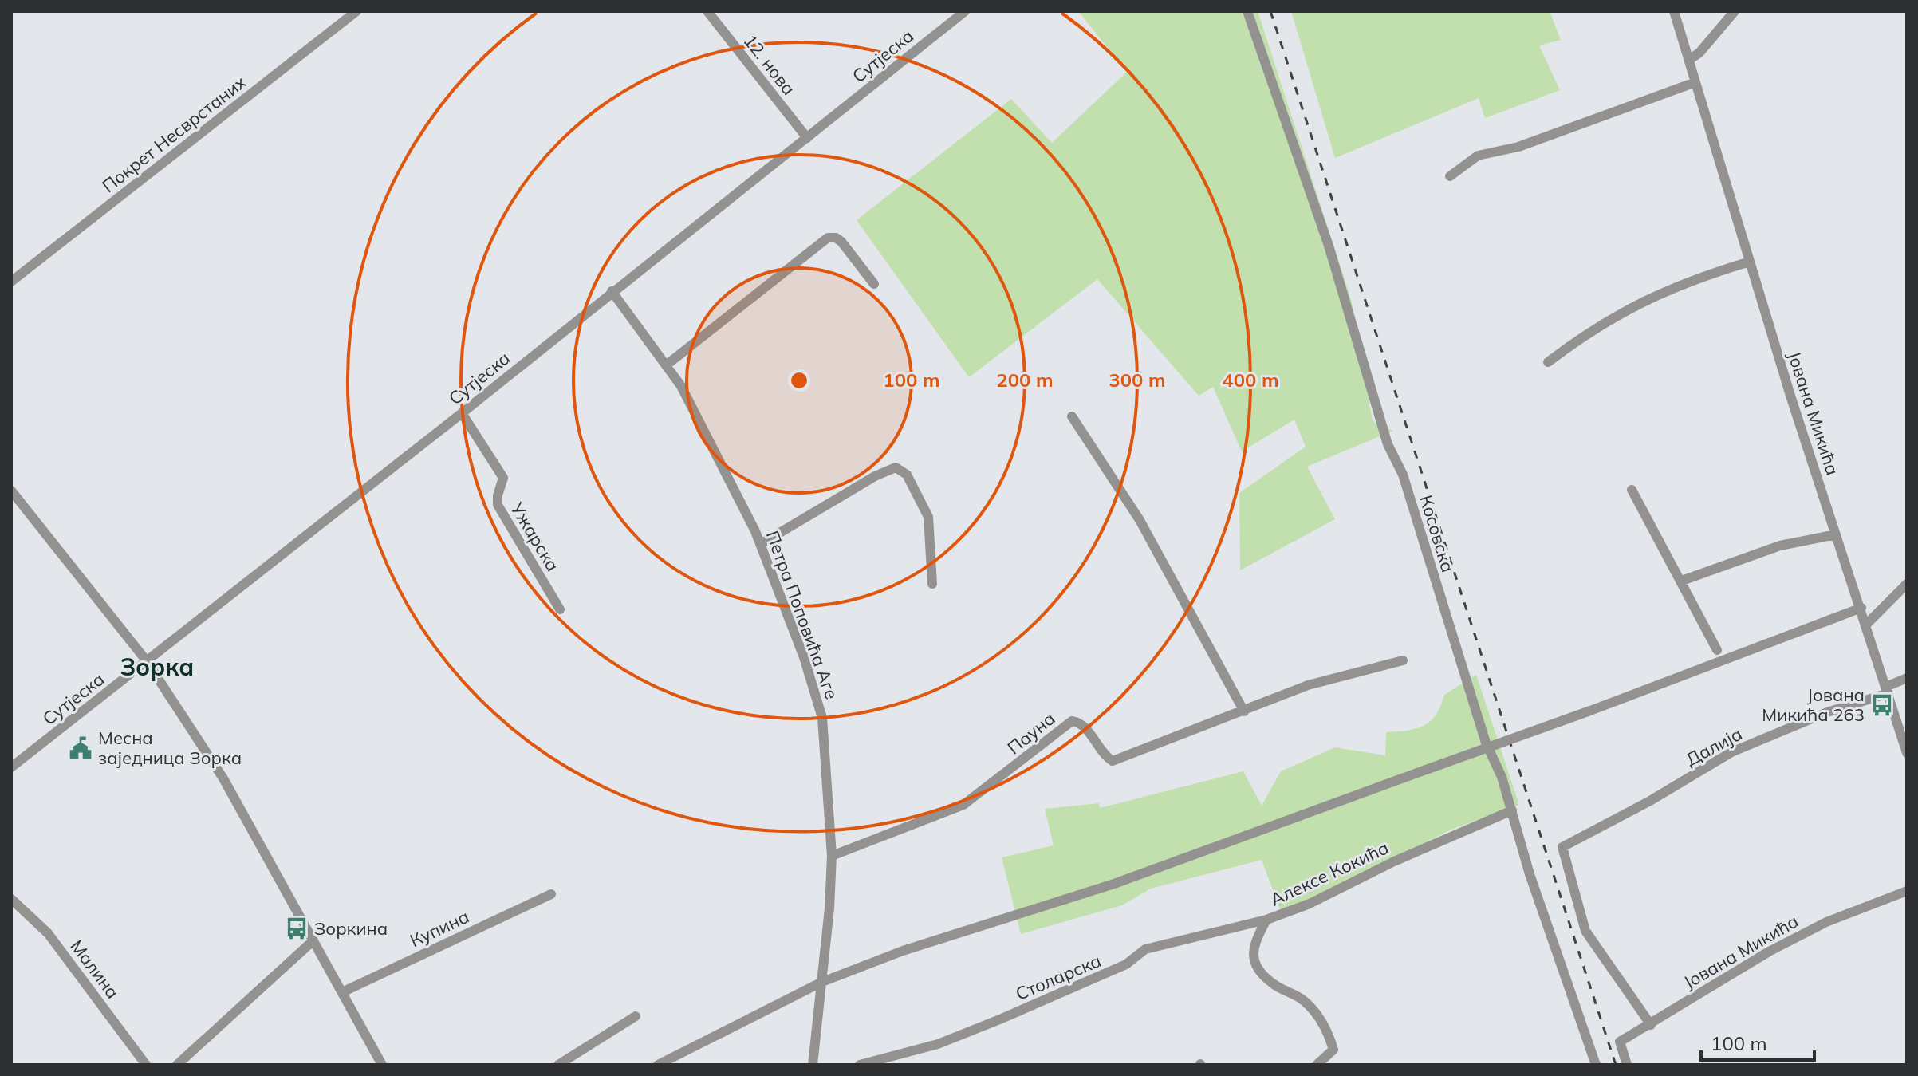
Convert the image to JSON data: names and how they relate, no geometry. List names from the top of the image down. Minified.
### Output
{"streets":{"street":["Сутјеска","12. нова","Покрет Несврстаних","Јована Микића","Косовска","Ужарска","Петра Поповића Аге","Пауна","Далија","Алексе Кокића","Купина","Малина","Столарска"]},"crossings":[["Сутјеска","12. нова"],["Сутјеска","Ужарска"],["Сутјеска","Петра Поповића Аге"],["Јована Микића","Далија"],["Косовска","Алексе Кокића"],["Петра Поповића Аге","Пауна"],["Алексе Кокића","Столарска"]],"districts":["Зорка"],"places":{"bus stop":["Јована Микића 263","Зоркина"],"public building":["Месна заједница Зорка"]},"scale_bar":"100 m","rings":["100 m","200 m","300 m","400 m"]}
